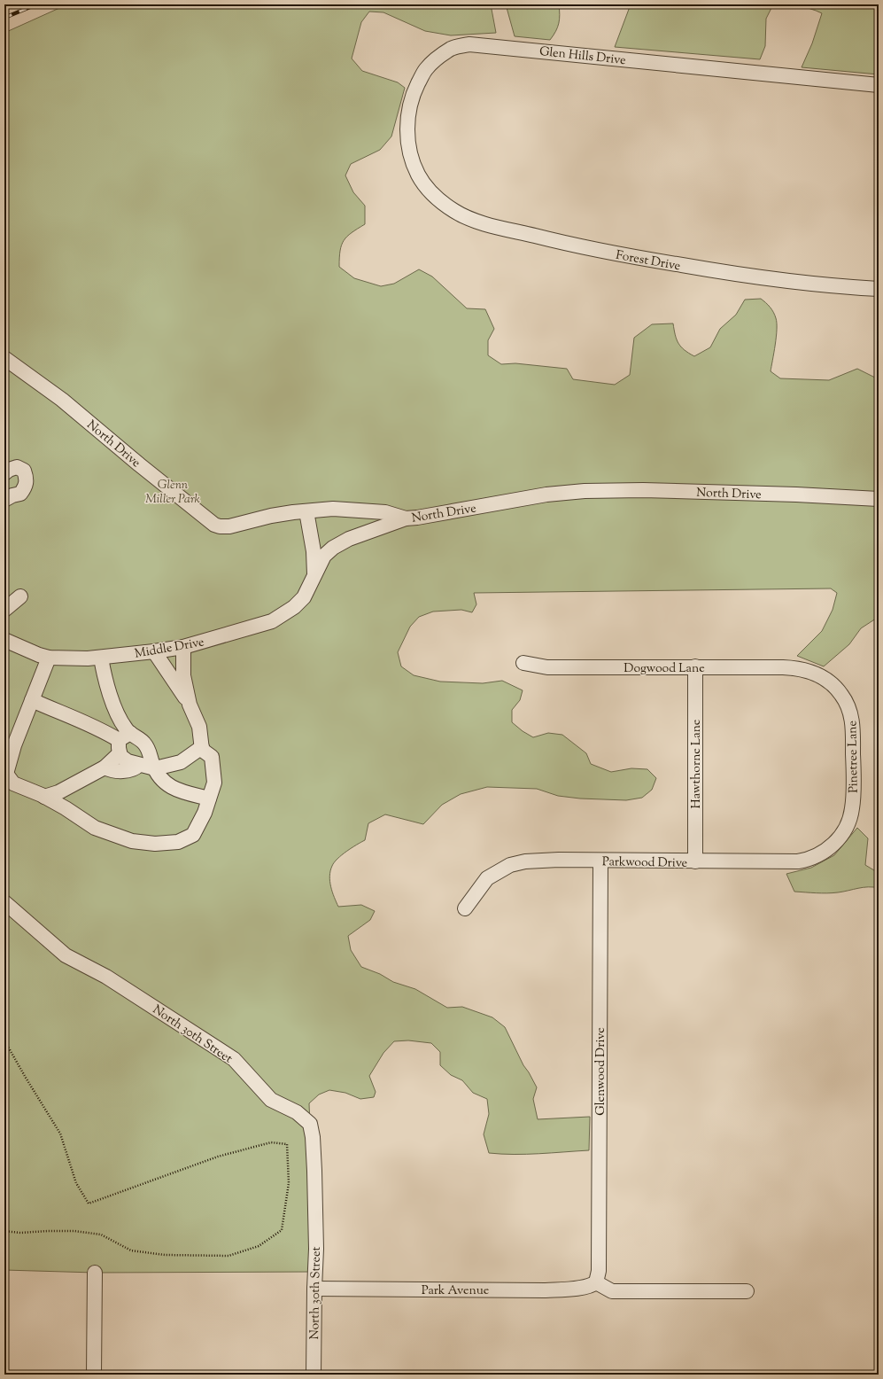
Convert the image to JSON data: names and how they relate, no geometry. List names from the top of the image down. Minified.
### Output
{"streets":{"street":["Glen Hills Drive","Forest Drive","North Drive","Middle Drive","Dogwood Lane","Pinetree Lane","Hawthorne Lane","Parkwood Drive","North 30th Street","Glenwood Drive","Park Avenue"]},"crossings":[["Glen Hills Drive","Forest Drive"],["North Drive","Middle Drive"],["Dogwood Lane","Pinetree Lane"],["Dogwood Lane","Hawthorne Lane"],["Pinetree Lane","Parkwood Drive"],["Hawthorne Lane","Parkwood Drive"],["Parkwood Drive","Glenwood Drive"],["North 30th Street","Park Avenue"],["Glenwood Drive","Park Avenue"]],"parks":["Glenn Miller Park"]}
